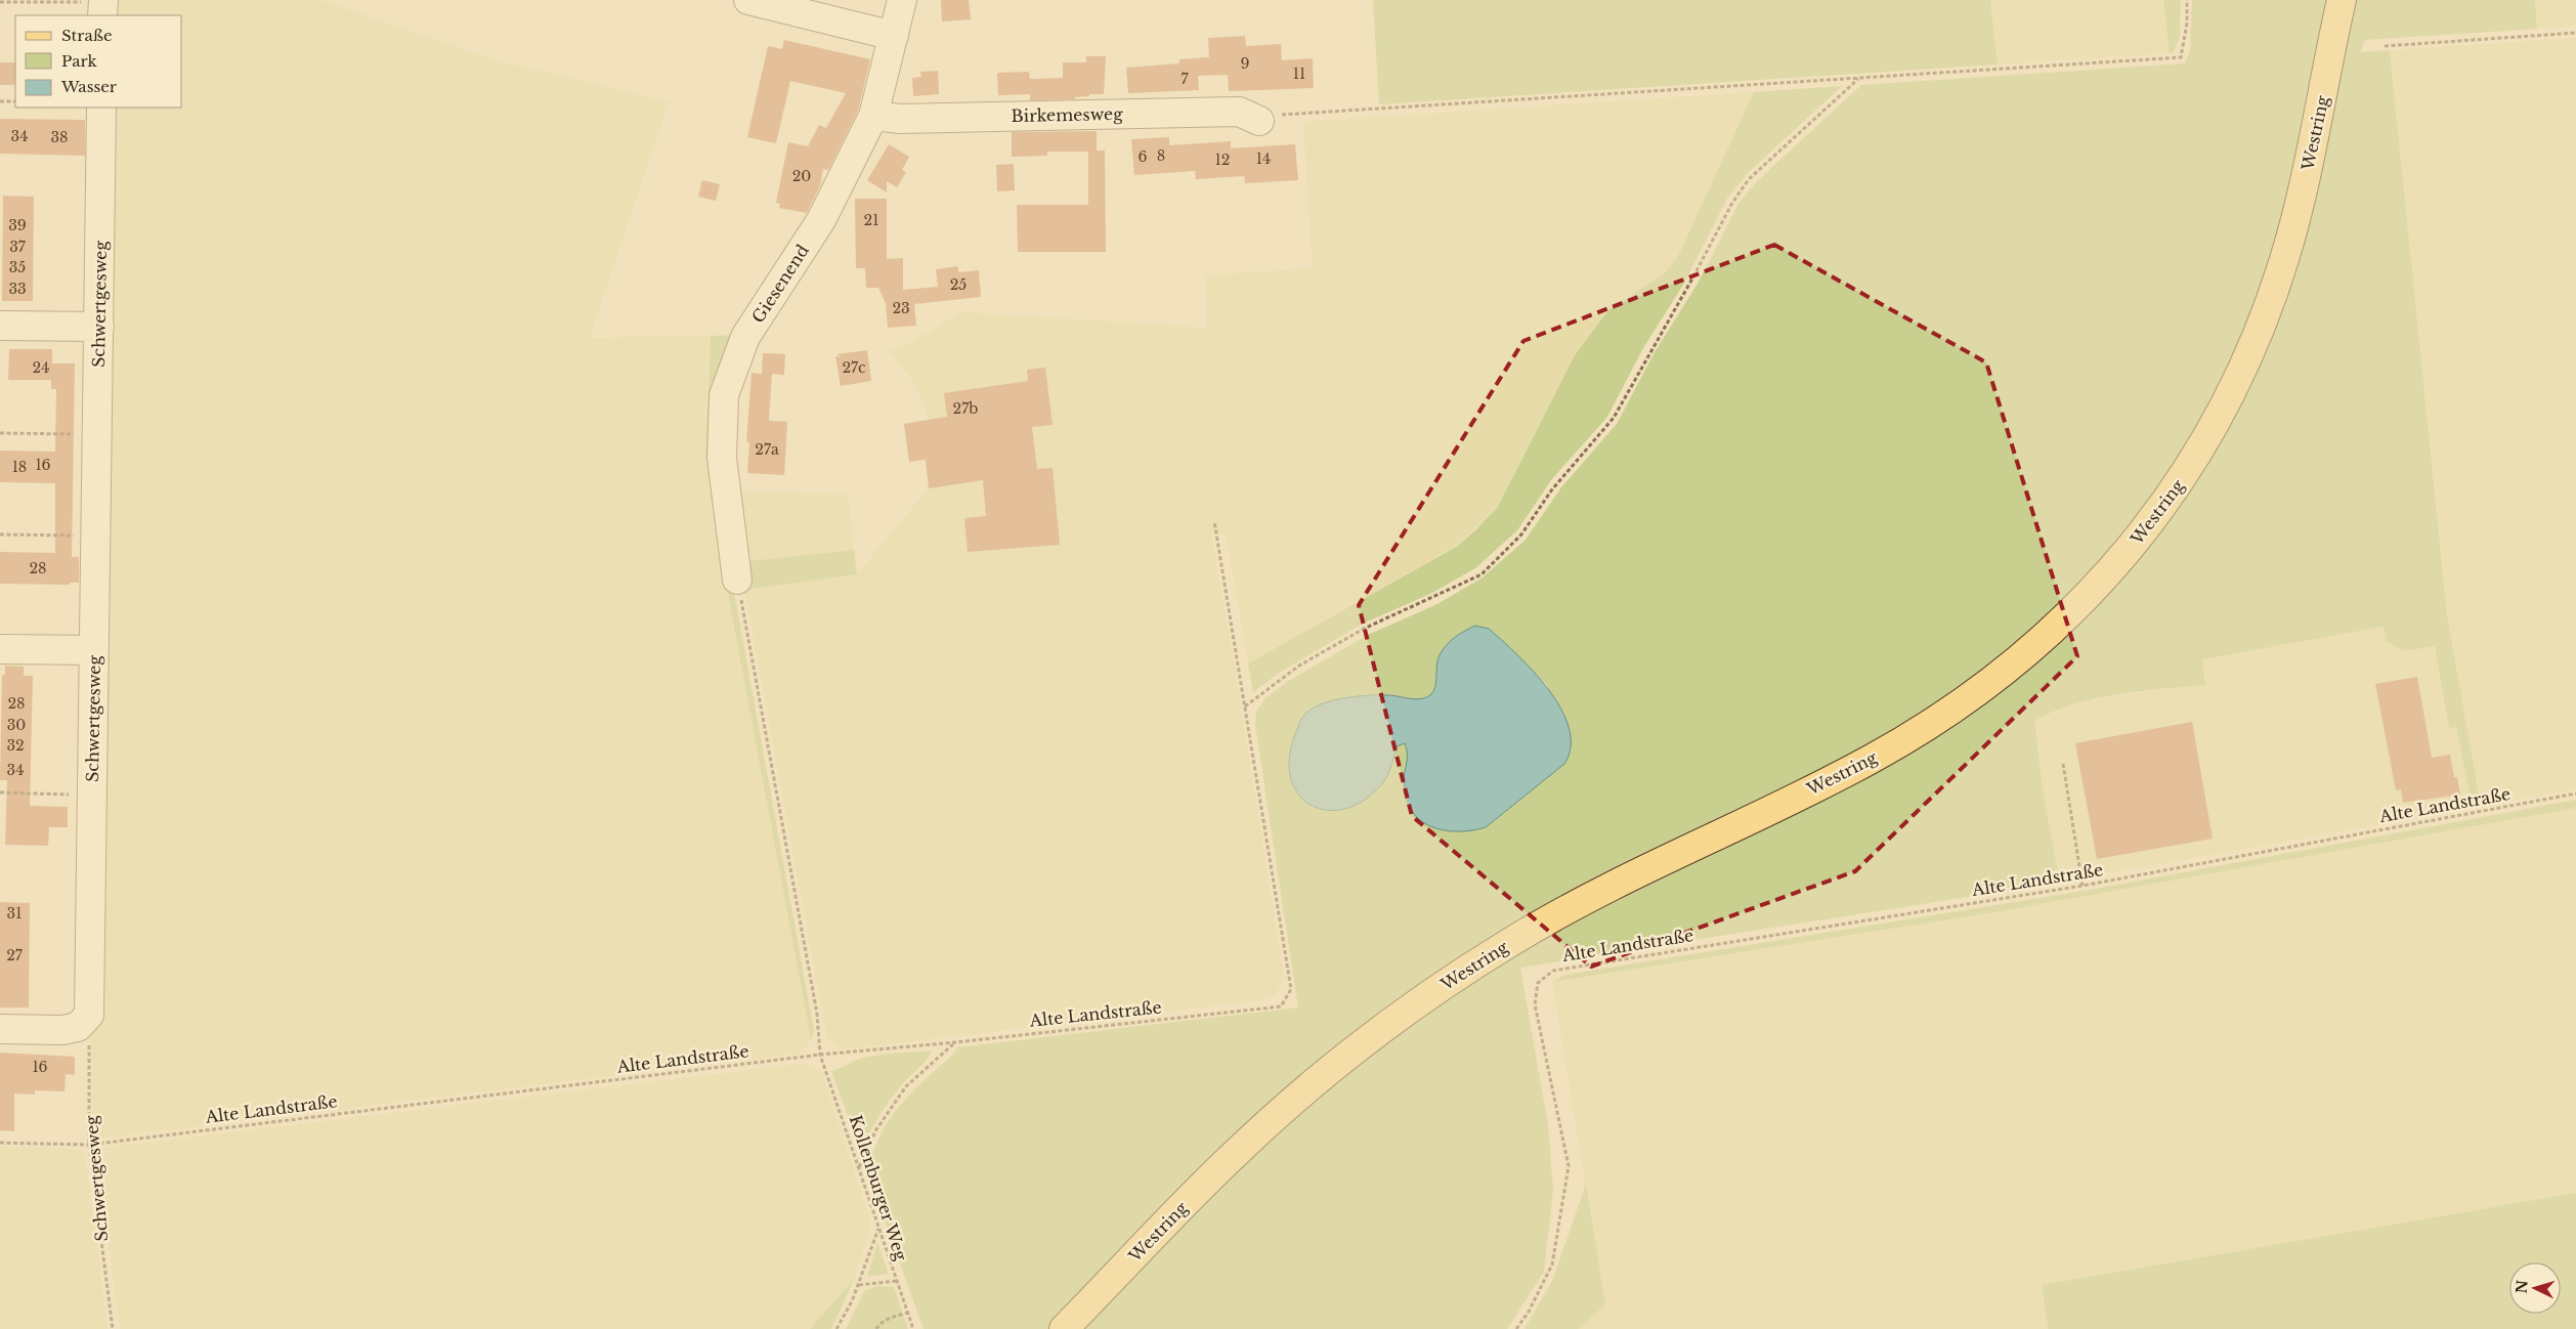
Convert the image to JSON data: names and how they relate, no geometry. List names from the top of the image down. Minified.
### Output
{"streets":{"main road":["Westring"],"street":["Birkemesweg","Giesenend","Schwertgesweg"],"path":["Alte Landstraße","Kollenburger Weg"]},"crossings":[["Birkemesweg","Giesenend"],["Giesenend","Kollenburger Weg"],["Schwertgesweg","Alte Landstraße"],["Alte Landstraße","Kollenburger Weg"]],"house_numbers":["9","11","7","34","38","8","6","14","12","20","21","39","37","35","25","33","23","24","27c","27b","27a","16","18","28","28","30","32","34","31","27","16"],"legend":["Straße","Park","Wasser"],"north":"left"}
